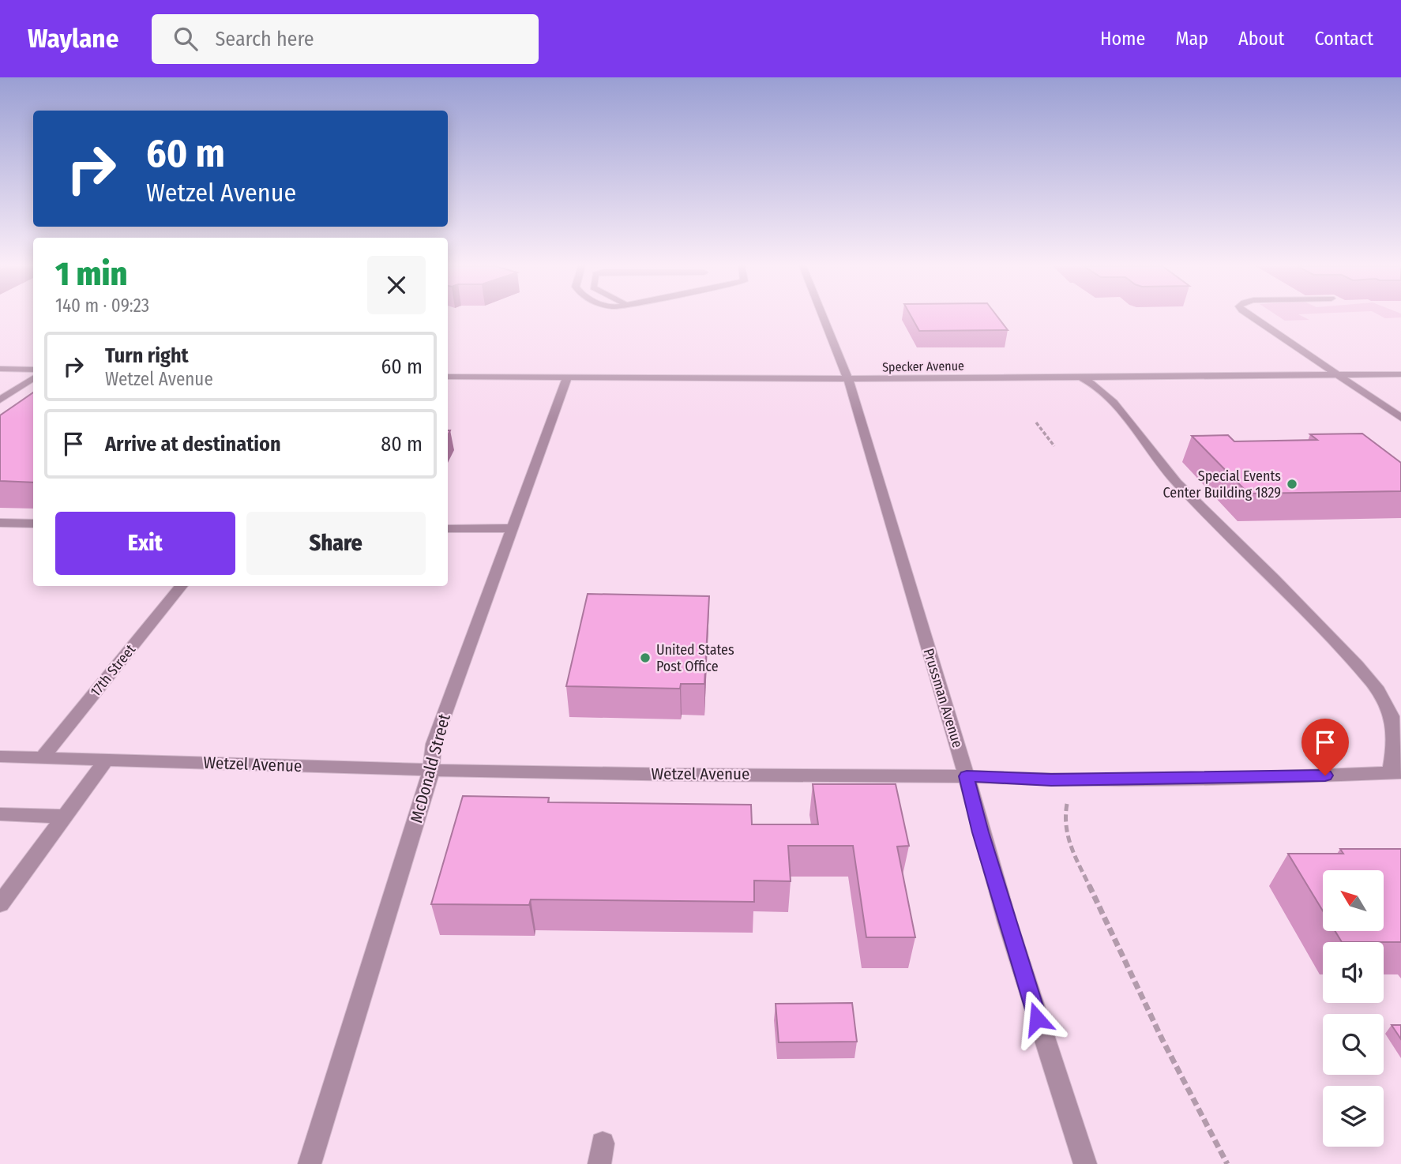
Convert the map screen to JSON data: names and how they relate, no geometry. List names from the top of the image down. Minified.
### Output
{"streets":{"street":["Specker Avenue","17th Street","Prussman Avenue","Wetzel Avenue","McDonald Street"]},"crossings":[["Specker Avenue","Prussman Avenue"],["Specker Avenue","McDonald Street"],["17th Street","Wetzel Avenue"],["Prussman Avenue","Wetzel Avenue"],["Wetzel Avenue","McDonald Street"]],"places":["Special Events Center Building 1829","United States Post Office"],"north":"top left","page":{"header":"Waylane","search":"Search here","nav":["Home","Map","About","Contact"],"turn":["60 m","Wetzel Avenue"],"heading":["1 min","140 m · 09:23"],"list":[{"name":"Turn right","note":"Wetzel Avenue","value":"60 m"},{"name":"Arrive at destination","value":"80 m"}],"buttons":["Exit","Share"]}}
